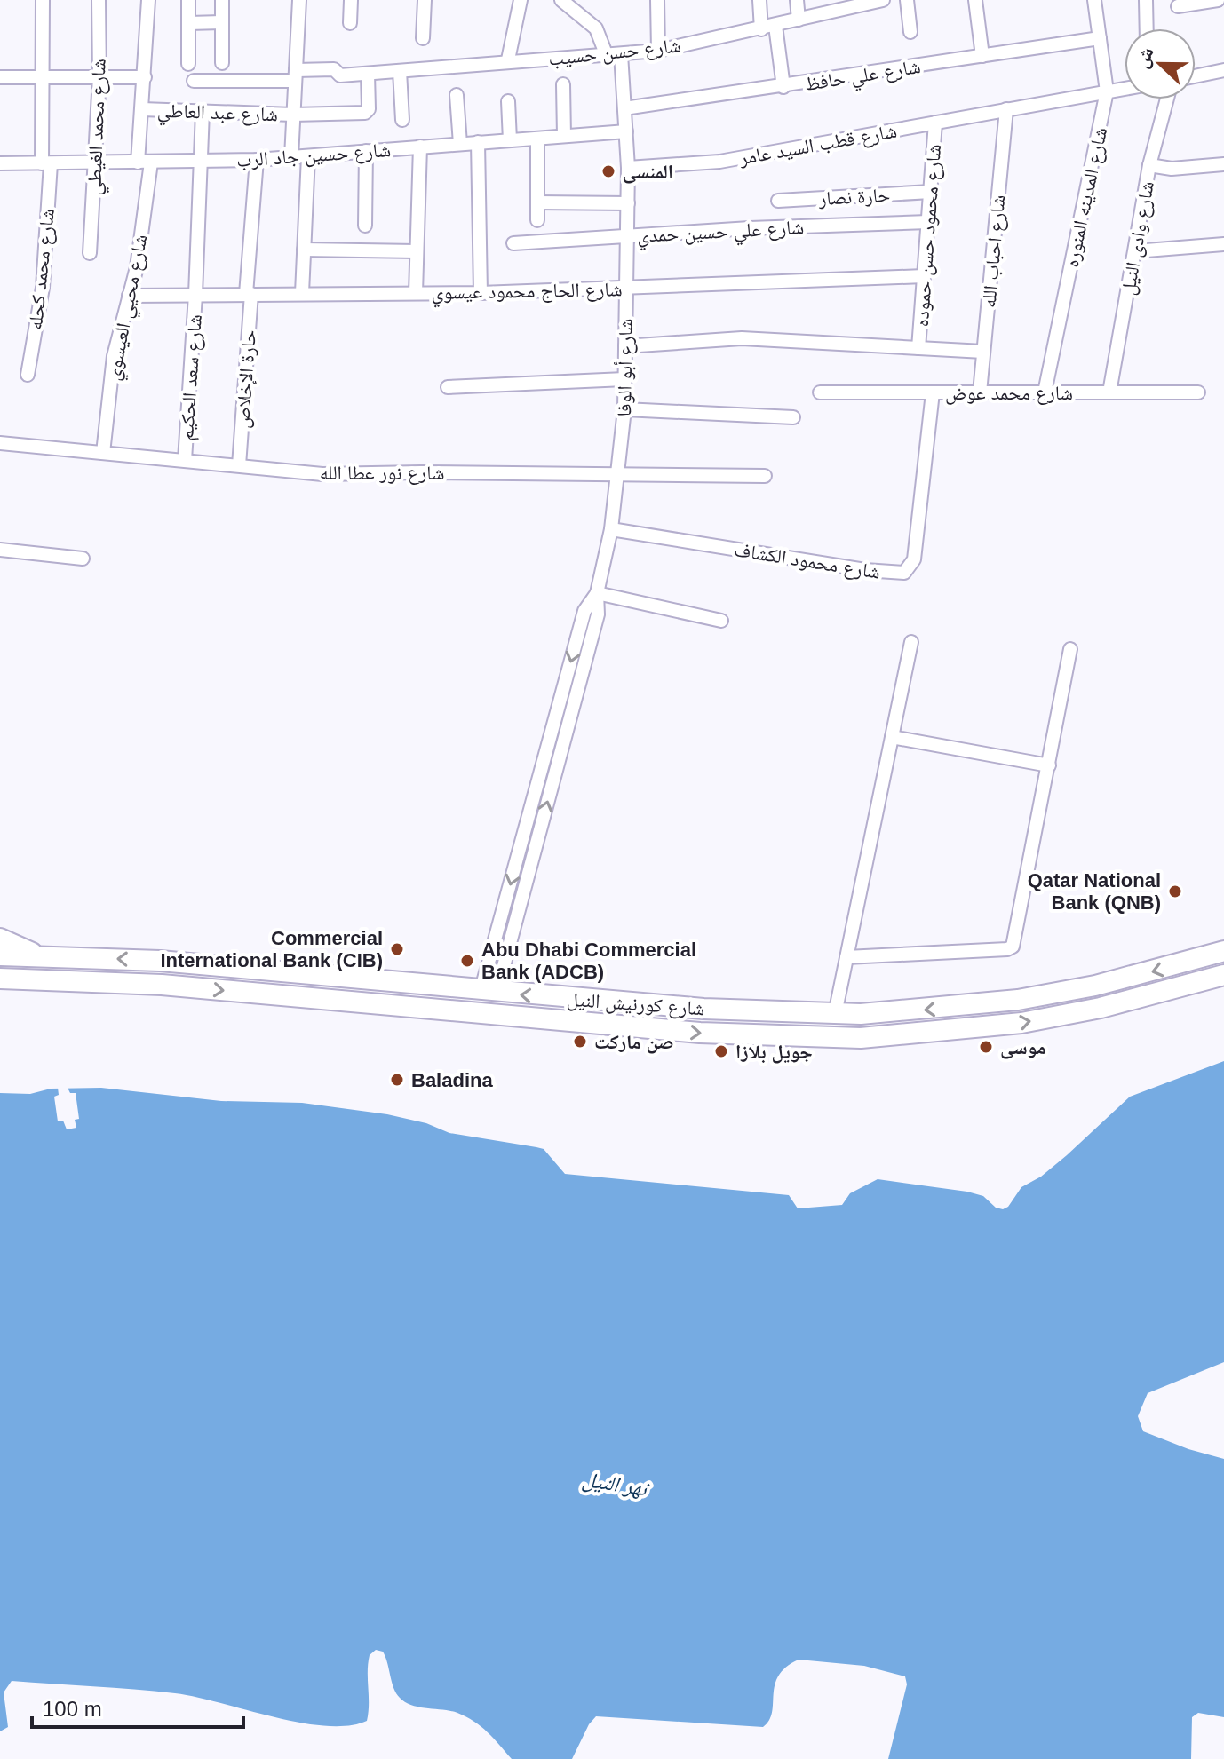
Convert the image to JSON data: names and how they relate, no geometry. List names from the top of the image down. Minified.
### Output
{"streets":{"highway":["شارع كورنيش النيل"],"street":["شارع حسن حسيب","شارع علي حافظ","شارع عبد العاطي","شارع محمد الغيطي","شارع قطب السيد عامر","شارع حسين جاد الرب","حارة نصار","شارع المدينه المنوره","شارع علي حسين حمدي","شارع محمود حسن حموده","شارع وادى النيل","شارع احباب الله","شارع محمد كحله","شارع الحاج محمود عيسوي","شارع محيي العيسوي","شارع أبو الوفا","شارع سعد الحكيم","حارة الإخلاص","شارع محمد عوض","شارع نور عطا الله","شارع محمود الكشاف"]},"crossings":[["شارع حسن حسيب","شارع عبد العاطي"],["شارع حسن حسيب","شارع أبو الوفا"],["شارع علي حافظ","شارع المدينه المنوره"],["شارع علي حافظ","شارع أبو الوفا"],["شارع عبد العاطي","شارع محيي العيسوي"],["شارع عبد العاطي","شارع سعد الحكيم"],["شارع محمد الغيطي","شارع حسين جاد الرب"],["شارع قطب السيد عامر","شارع المدينه المنوره"],["شارع قطب السيد عامر","شارع محمود حسن حموده"],["شارع قطب السيد عامر","شارع احباب الله"],["شارع قطب السيد عامر","شارع أبو الوفا"],["شارع حسين جاد الرب","شارع محمد كحله"],["شارع حسين جاد الرب","شارع محيي العيسوي"],["شارع حسين جاد الرب","شارع أبو الوفا"],["شارع حسين جاد الرب","شارع سعد الحكيم"],["شارع حسين جاد الرب","حارة الإخلاص"],["حارة نصار","شارع محمود حسن حموده"],["شارع المدينه المنوره","شارع محمد عوض"],["شارع علي حسين حمدي","شارع محمود حسن حموده"],["شارع علي حسين حمدي","شارع أبو الوفا"],["شارع محمود حسن حموده","شارع الحاج محمود عيسوي"],["شارع وادى النيل","شارع محمد عوض"],["شارع احباب الله","شارع محمد عوض"],["شارع الحاج محمود عيسوي","شارع محيي العيسوي"],["شارع الحاج محمود عيسوي","شارع أبو الوفا"],["شارع الحاج محمود عيسوي","شارع سعد الحكيم"],["شارع الحاج محمود عيسوي","حارة الإخلاص"],["شارع محيي العيسوي","شارع نور عطا الله"],["شارع أبو الوفا","شارع نور عطا الله"],["شارع أبو الوفا","شارع محمود الكشاف"],["شارع أبو الوفا","شارع كورنيش النيل"],["شارع سعد الحكيم","شارع نور عطا الله"],["حارة الإخلاص","شارع نور عطا الله"],["شارع محمد عوض","شارع محمود الكشاف"]],"water":["نهر النيل"],"places":["المنسى","Qatar National Bank (QNB)","Commercial International Bank (CIB)","Abu Dhabi Commercial Bank (ADCB)","صن ماركت","موسى","جويل بلازا","Baladina"],"scale_bar":"100 m","north":"left"}
